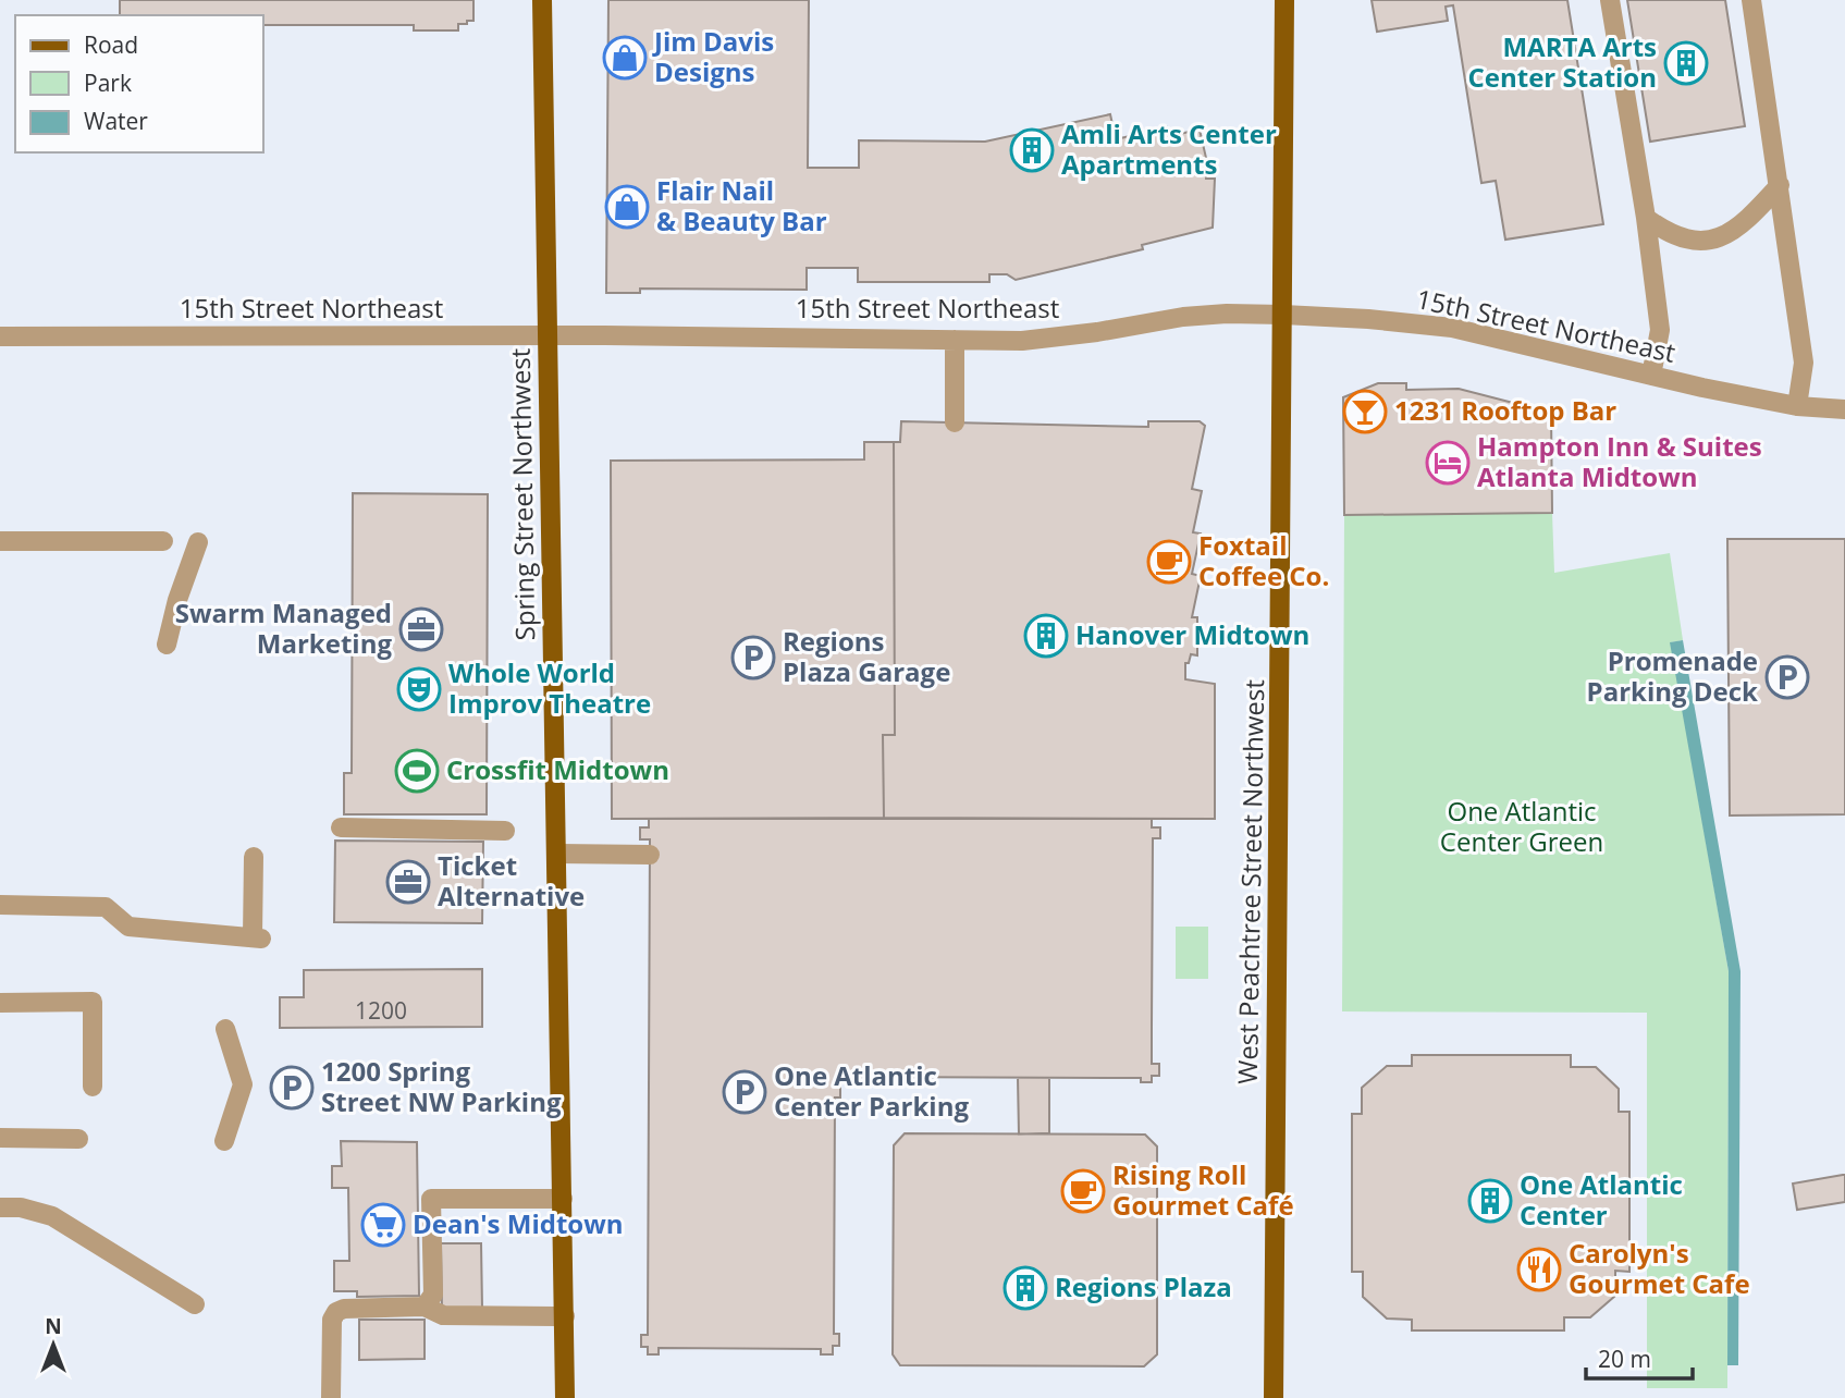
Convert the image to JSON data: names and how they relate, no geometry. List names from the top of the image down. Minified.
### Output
{"streets":{"main road":["Spring Street Northwest","West Peachtree Street Northwest"],"street":["15th Street Northeast"]},"crossings":[["15th Street Northeast","Spring Street Northwest"],["15th Street Northeast","West Peachtree Street Northwest"]],"parks":["One Atlantic Center Green"],"places":{"shop":["Jim Davis Designs","Flair Nail & Beauty Bar"],"building":["MARTA Arts Center Station","Amli Arts Center Apartments","Hanover Midtown","One Atlantic Center","Regions Plaza"],"bar":["1231 Rooftop Bar"],"hotel":["Hampton Inn & Suites Atlanta Midtown"],"cafe":["Foxtail Coffee Co.","Rising Roll Gourmet Café"],"office":["Swarm Managed Marketing","Ticket Alternative"],"parking":["Regions Plaza Garage","Promenade Parking Deck","1200 Spring Street NW Parking","One Atlantic Center Parking"],"theatre":["Whole World Improv Theatre"],"sports":["Crossfit Midtown"],"supermarket":["Dean's Midtown"],"restaurant":["Carolyn's Gourmet Cafe"]},"house_numbers":["1200"],"legend":["Road","Park","Water"],"scale_bar":"20 m","north":"top"}
